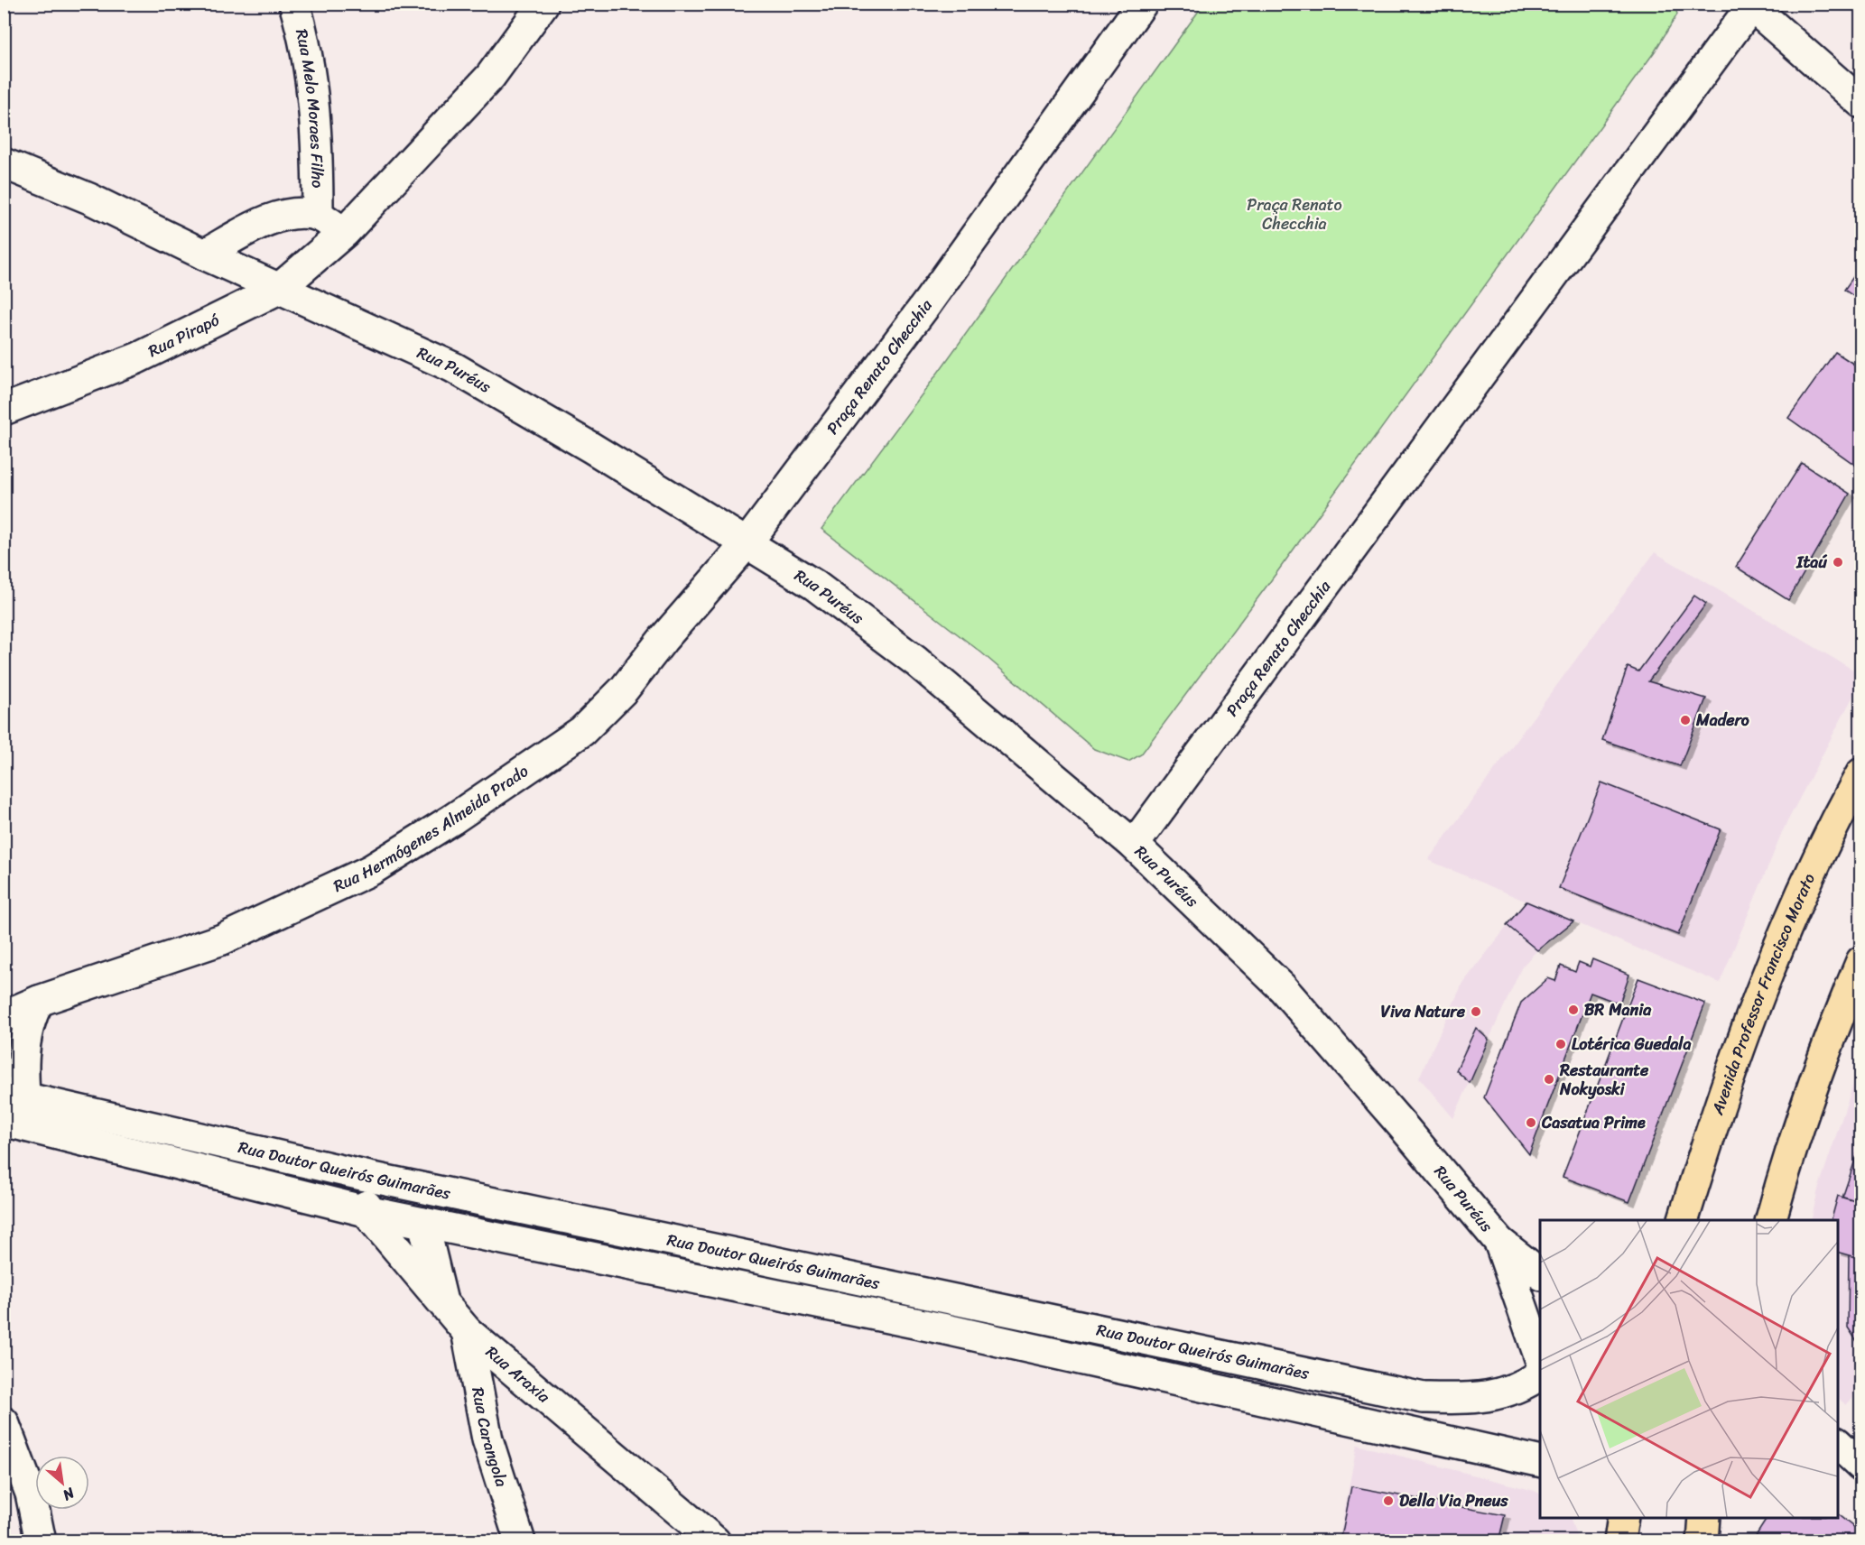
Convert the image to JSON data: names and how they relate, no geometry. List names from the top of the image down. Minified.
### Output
{"streets":{"highway":["Avenida Professor Francisco Morato"],"street":["Rua Melo Moraes Filho","Rua Pirapó","Praça Renato Checchia","Rua Puréus","Rua Hermógenes Almeida Prado","Rua Doutor Queirós Guimarães","Rua Araxia","Rua Carangola"]},"crossings":[["Rua Pirapó","Rua Puréus"],["Praça Renato Checchia","Rua Puréus"],["Praça Renato Checchia","Rua Hermógenes Almeida Prado"],["Rua Puréus","Rua Hermógenes Almeida Prado"],["Rua Doutor Queirós Guimarães","Rua Araxia"],["Rua Araxia","Rua Carangola"]],"parks":["Praça Renato Checchia"],"places":["Itaú","Madero","BR Mania","Viva Nature","Lotérica Guedala","Restaurante Nokyoski","Casatua Prime","Della Via Pneus"],"north":"bottom right"}
